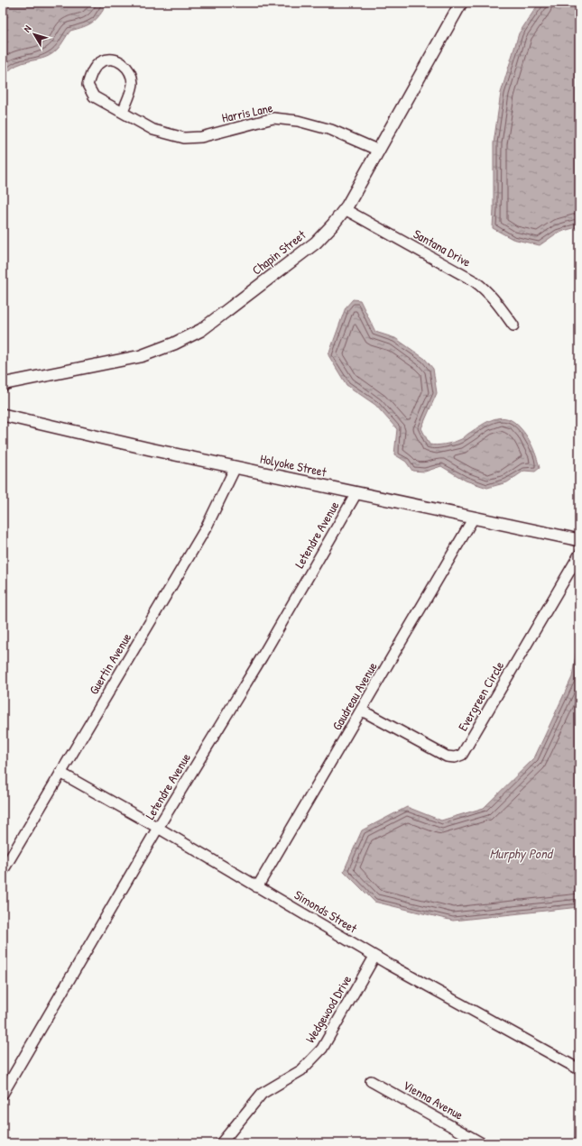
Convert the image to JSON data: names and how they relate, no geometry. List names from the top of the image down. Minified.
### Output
{"streets":{"main road":["Chapin Street","Holyoke Street"],"street":["Harris Lane","Santana Drive","Letendre Avenue","Guertin Avenue","Gaudreau Avenue","Evergreen Circle","Simonds Street","Wedgewood Drive","Vienna Avenue"]},"crossings":[["Harris Lane","Chapin Street"],["Santana Drive","Chapin Street"],["Holyoke Street","Letendre Avenue"],["Holyoke Street","Guertin Avenue"],["Holyoke Street","Gaudreau Avenue"],["Letendre Avenue","Simonds Street"],["Guertin Avenue","Simonds Street"],["Gaudreau Avenue","Evergreen Circle"],["Gaudreau Avenue","Simonds Street"],["Simonds Street","Wedgewood Drive"]],"water":["Murphy Pond"],"north":"top left"}
